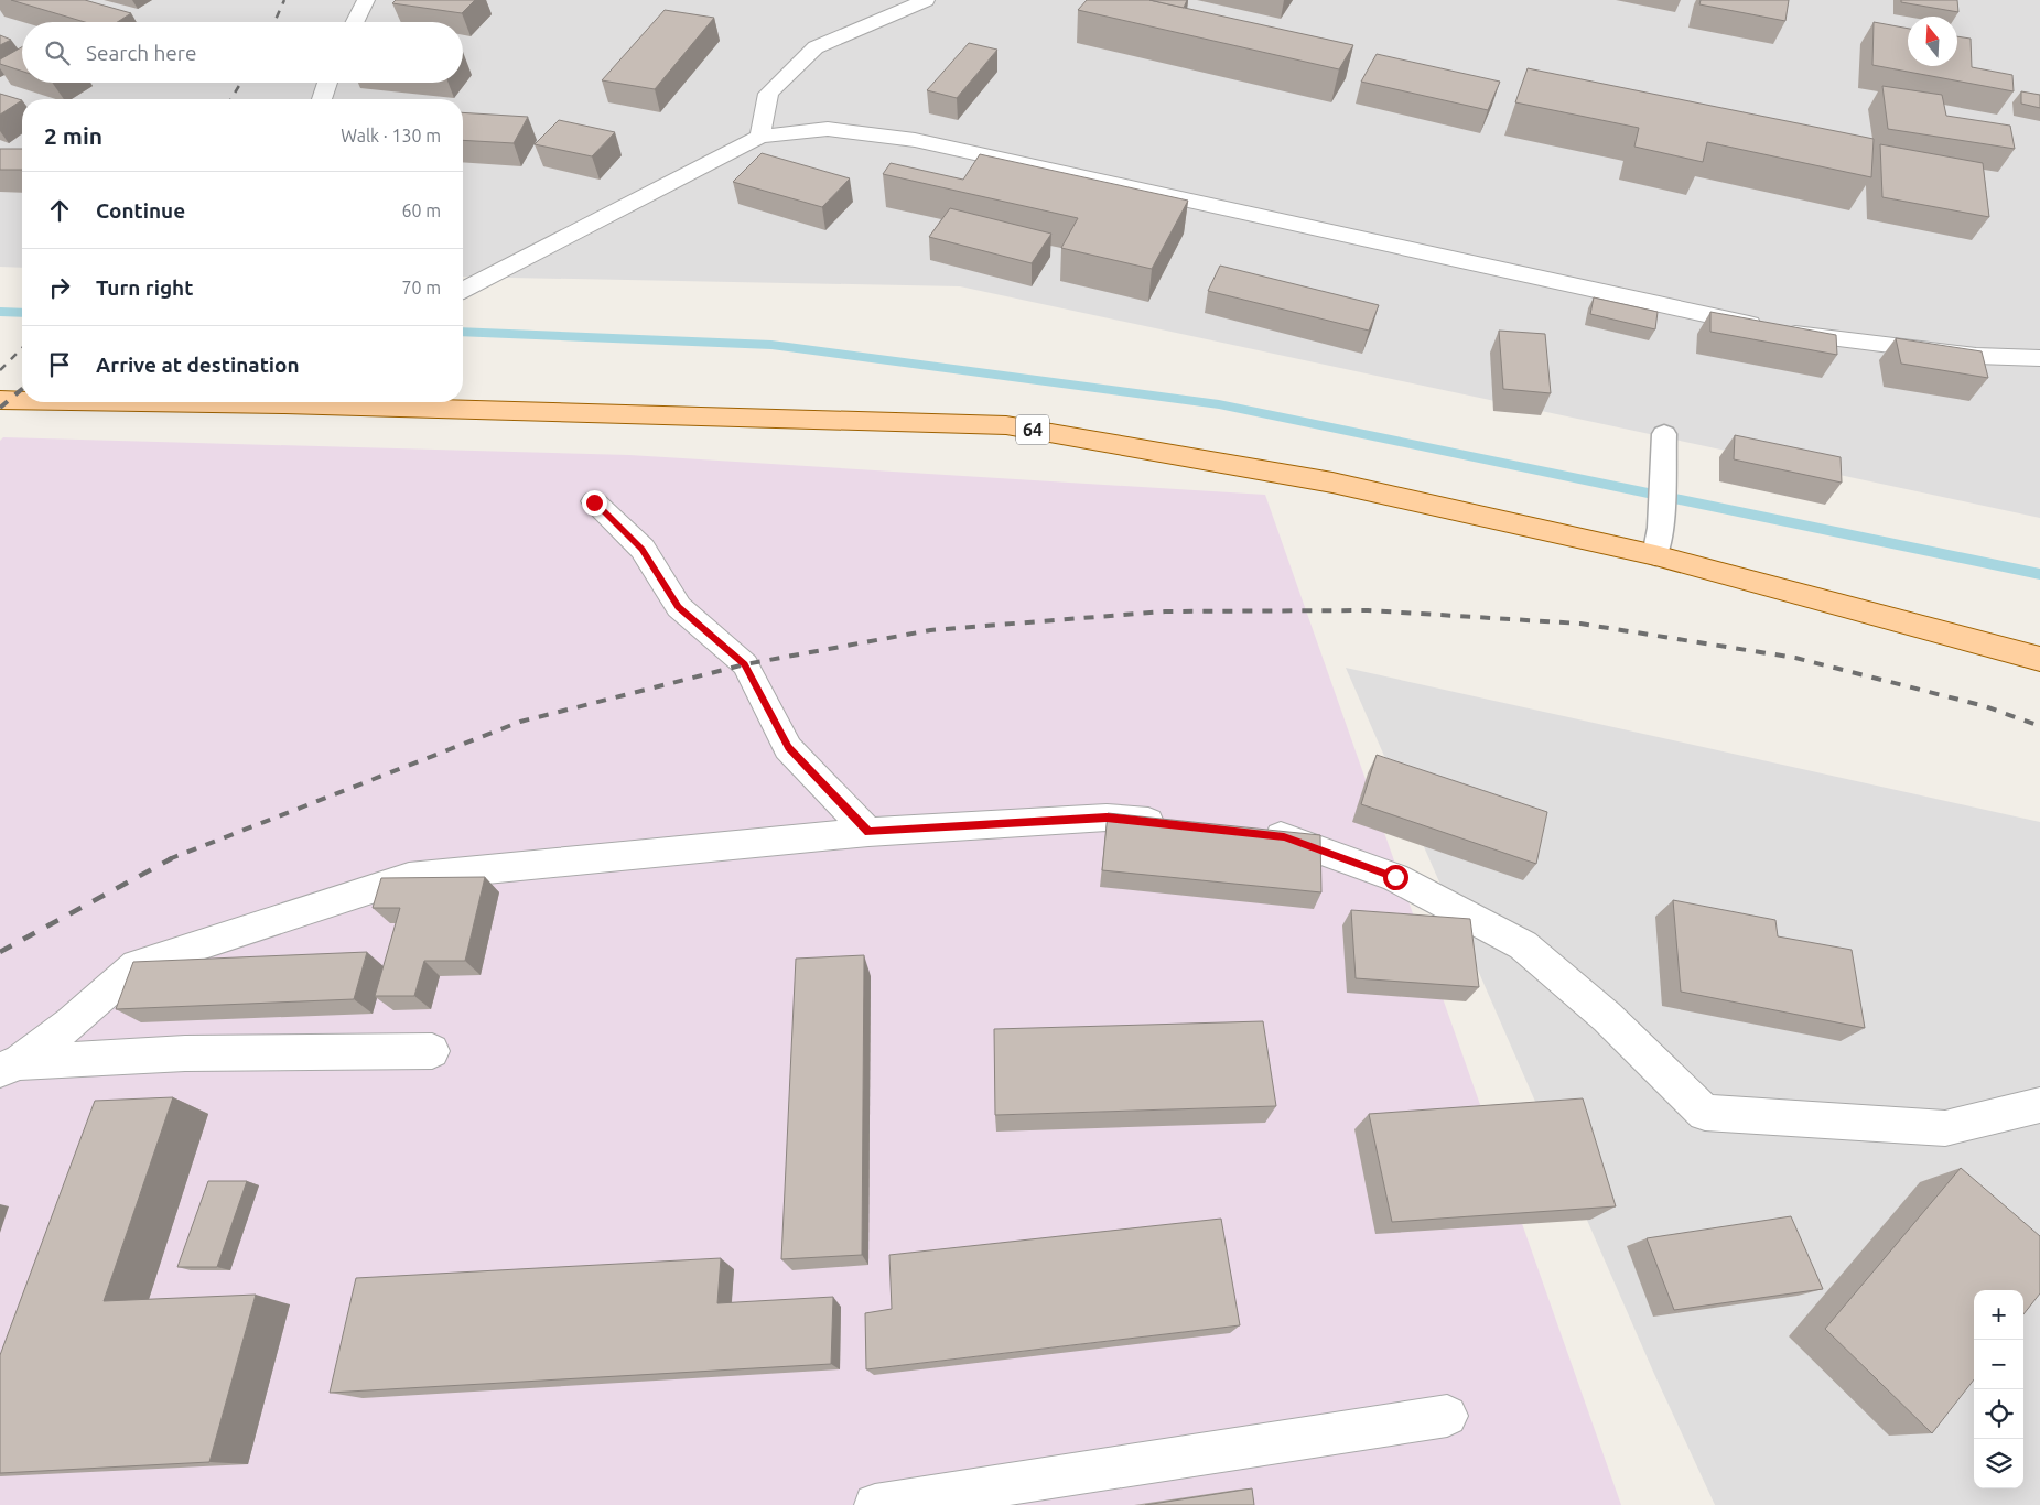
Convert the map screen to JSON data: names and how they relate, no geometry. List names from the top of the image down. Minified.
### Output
{"streets":{"main road":["64"]},"north":"top","page":{"search":"Search here","heading":["2 min","Walk · 130 m"],"list":[["Continue","60 m"],["Turn right","70 m"],"Arrive at destination"],"map_buttons":["+","−"]}}
